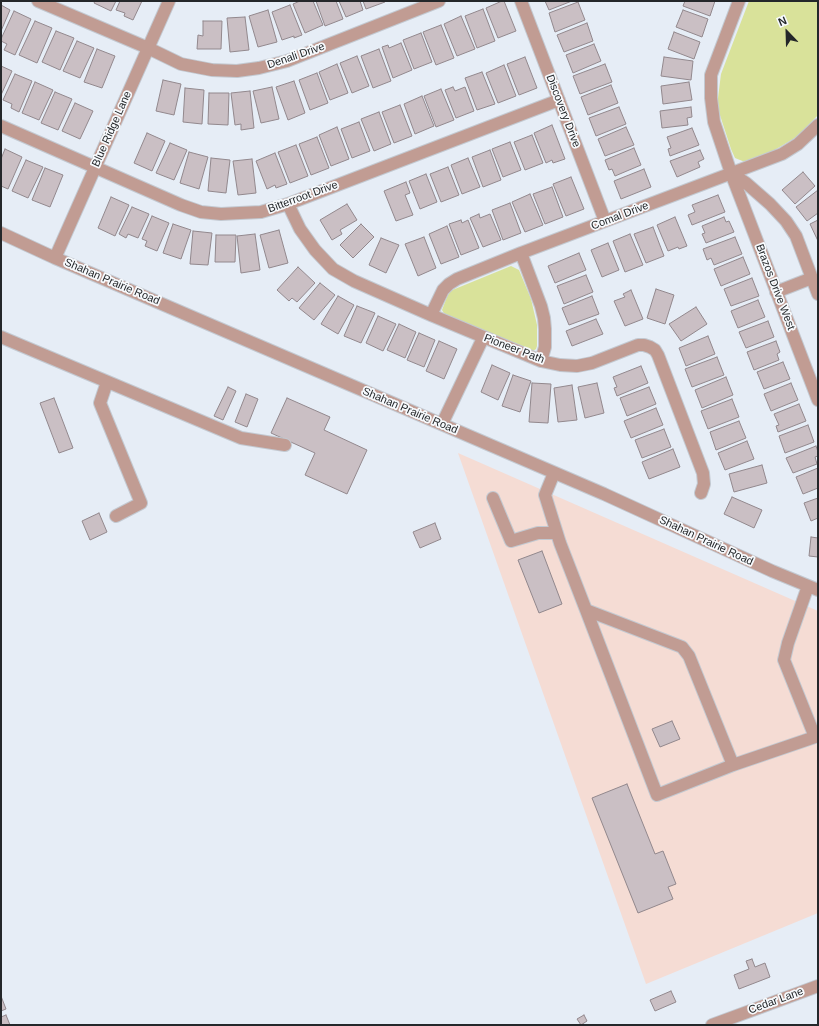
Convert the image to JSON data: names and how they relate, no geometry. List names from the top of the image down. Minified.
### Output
{"streets":{"street":["Denali Drive","Discovery Drive","Blue Ridge Lane","Bitterroot Drive","Comal Drive","Shahan Prairie Road","Brazos Drive West","Pioneer Path","Cedar Lane"]},"crossings":[["Denali Drive","Blue Ridge Lane"],["Discovery Drive","Bitterroot Drive"],["Discovery Drive","Comal Drive"],["Blue Ridge Lane","Bitterroot Drive"],["Blue Ridge Lane","Shahan Prairie Road"],["Bitterroot Drive","Pioneer Path"],["Comal Drive","Brazos Drive West"],["Comal Drive","Pioneer Path"]],"north":"top left"}
